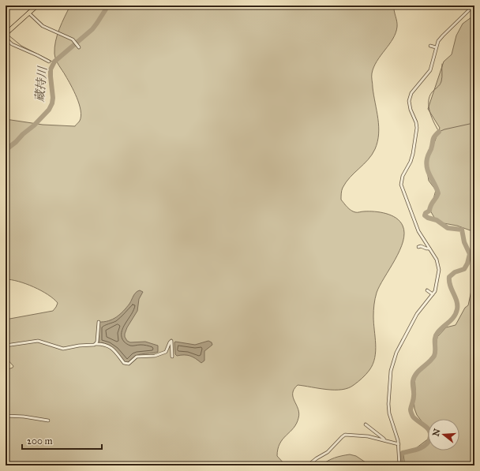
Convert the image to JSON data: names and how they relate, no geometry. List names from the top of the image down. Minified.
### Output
{"water":["蔵持川"],"scale_bar":"200 m","north":"left"}
